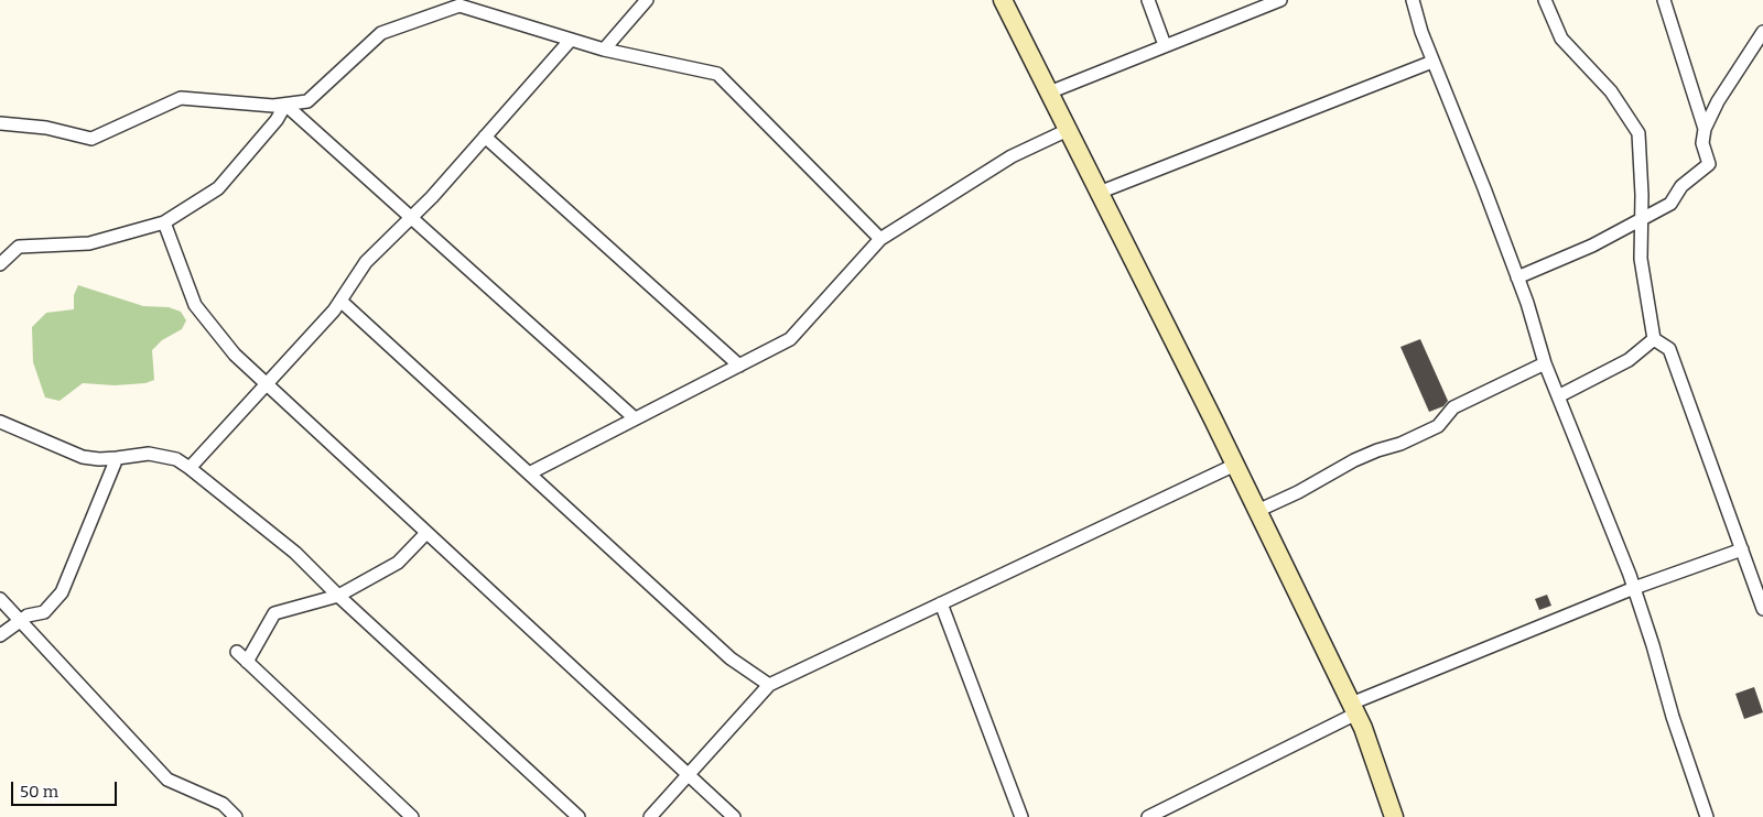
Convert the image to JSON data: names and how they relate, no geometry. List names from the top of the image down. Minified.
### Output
{"scale_bar":"50 m"}
